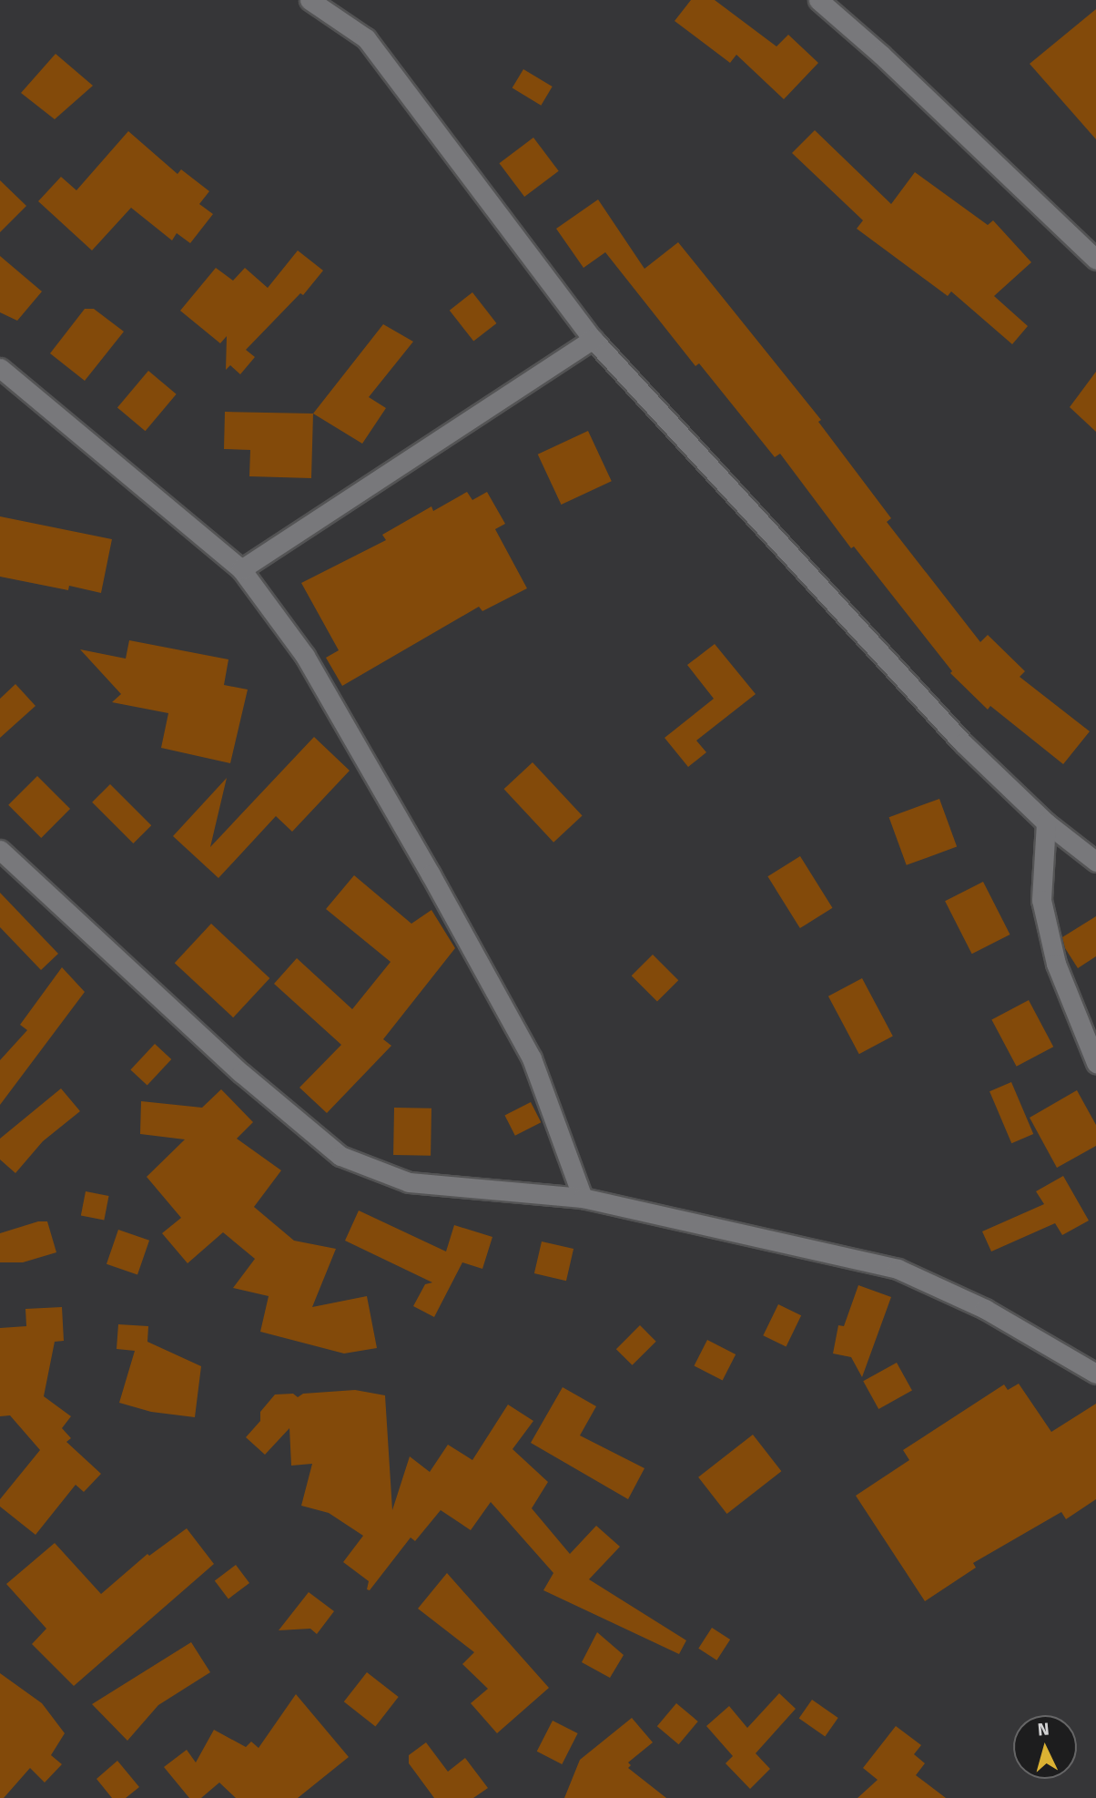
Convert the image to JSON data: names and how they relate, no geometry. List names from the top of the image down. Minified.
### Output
{"north":"top"}
